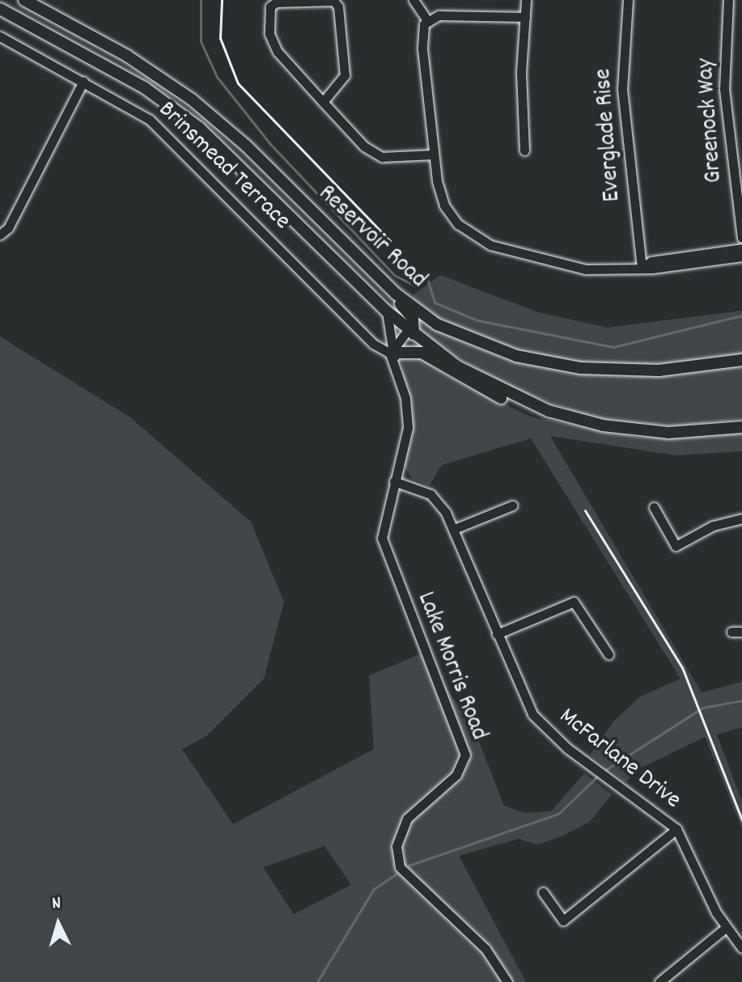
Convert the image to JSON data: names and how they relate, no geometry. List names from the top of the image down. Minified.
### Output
{"streets":{"main road":["Reservoir Road"],"street":["Greenock Way","Everglade Rise","Brinsmead Terrace","Lake Morris Road","McFarlane Drive"]},"crossings":[["Brinsmead Terrace","Lake Morris Road"],["Reservoir Road","Lake Morris Road"],["Lake Morris Road","McFarlane Drive"]],"north":"top"}
